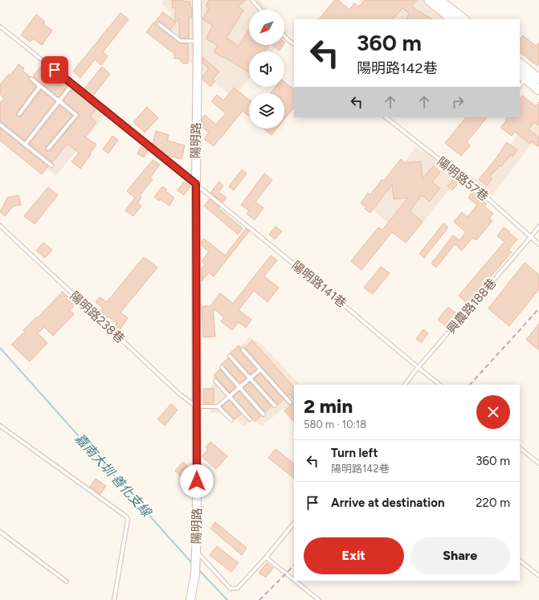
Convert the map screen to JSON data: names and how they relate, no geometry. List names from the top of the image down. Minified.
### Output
{"streets":{"street":["陽明路"],"lane":["陽明路57巷","陽明路141巷","興農路188巷","陽明路238巷"]},"crossings":[["陽明路","陽明路141巷"],["陽明路","陽明路238巷"],["陽明路57巷","興農路188巷"],["陽明路141巷","興農路188巷"]],"water":["嘉南大圳 善化支線"],"north":"bottom left","page":{"turn":["360 m","陽明路142巷"],"heading":["2 min","580 m · 10:18"],"list":[{"name":"Turn left","note":"陽明路142巷","value":"360 m"},{"name":"Arrive at destination","value":"220 m"}],"buttons":["Exit","Share"]}}
